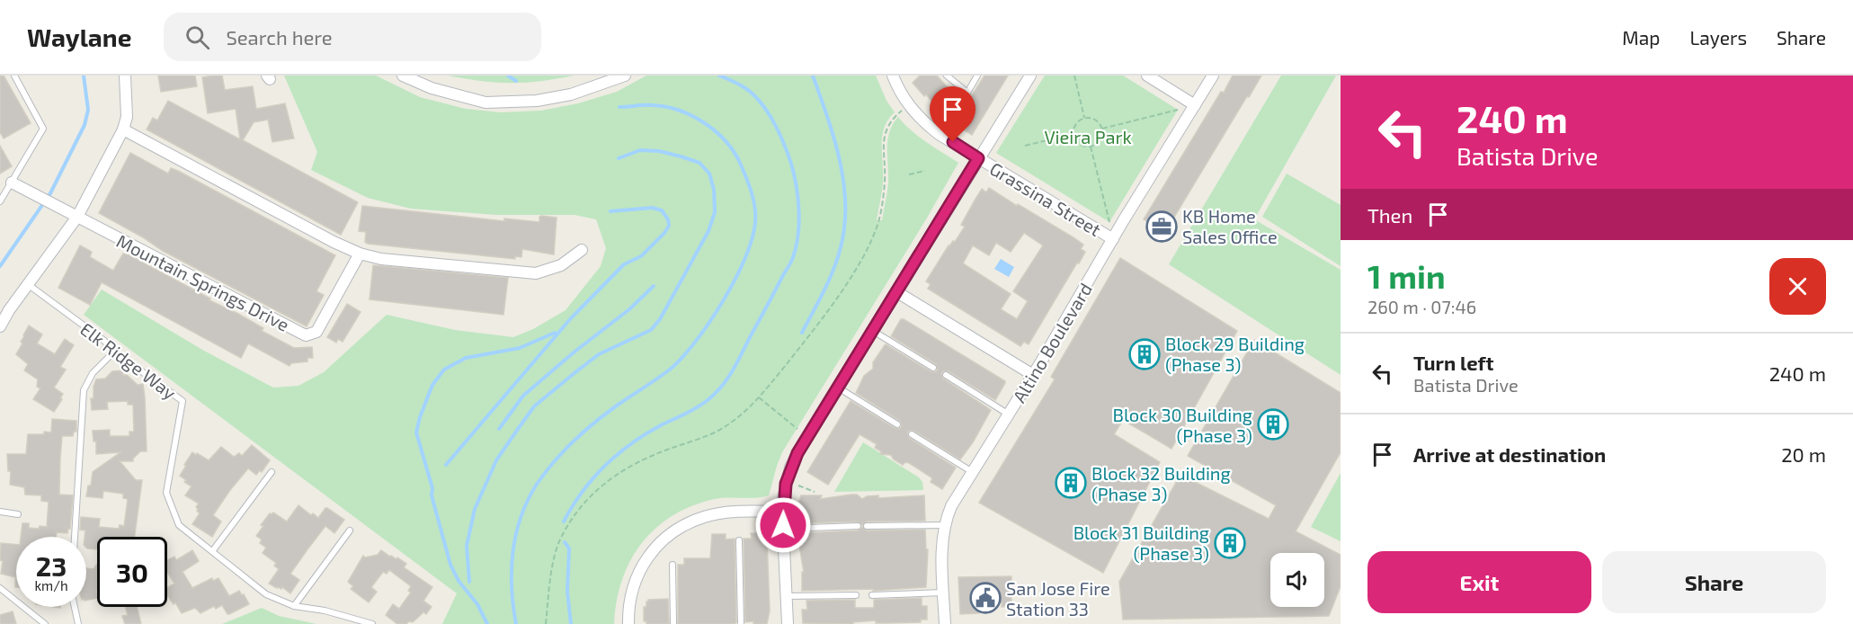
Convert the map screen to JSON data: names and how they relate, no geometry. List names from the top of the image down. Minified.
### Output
{"streets":{"street":["Grassina Street","Mountain Springs Drive","Altino Boulevard"],"lane":["Elk Ridge Way"]},"crossings":[["Grassina Street","Altino Boulevard"]],"parks":["Vieira Park"],"places":{"office":["KB Home Sales Office"],"building":["Block 29 Building (Phase 3)","Block 30 Building (Phase 3)","Block 32 Building (Phase 3)","Block 31 Building (Phase 3)"],"public building":["San Jose Fire Station 33"]},"page":{"header":"Waylane","search":"Search here","nav":["Map","Layers","Share"],"turn":["240 m","Batista Drive"],"then":"Then","heading":["1 min","260 m · 07:46"],"list":[{"name":"Turn left","note":"Batista Drive","value":"240 m"},{"name":"Arrive at destination","value":"20 m"}],"speed":"23 km/h","limit":"30","buttons":["Exit","Share"]}}
